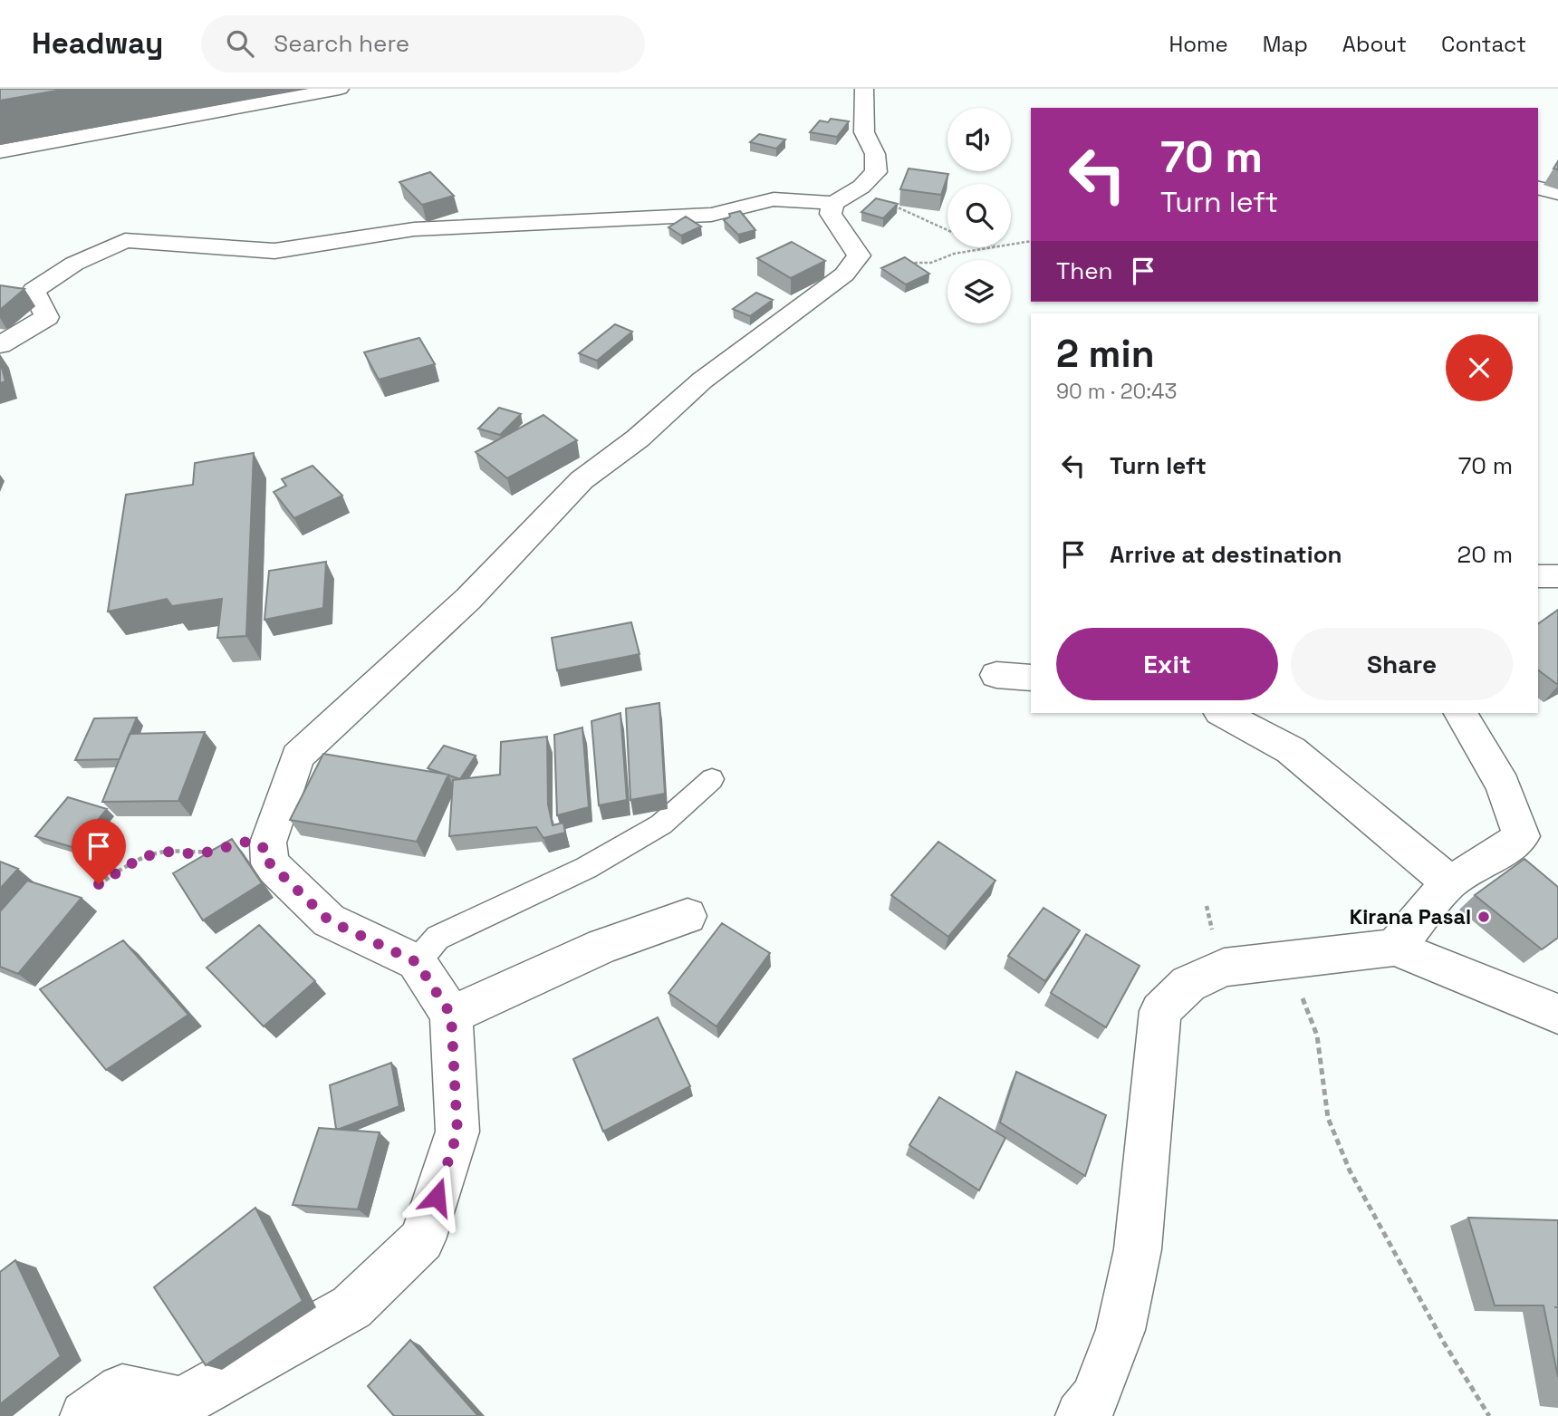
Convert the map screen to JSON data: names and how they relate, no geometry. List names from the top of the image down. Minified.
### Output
{"places":["Kirana Pasal"],"page":{"header":"Headway","search":"Search here","nav":["Home","Map","About","Contact"],"turn":["70 m","Turn left"],"then":"Then","heading":["2 min","90 m · 20:43"],"list":[{"name":"Turn left","value":"70 m"},{"name":"Arrive at destination","value":"20 m"}],"buttons":["Exit","Share"]}}
